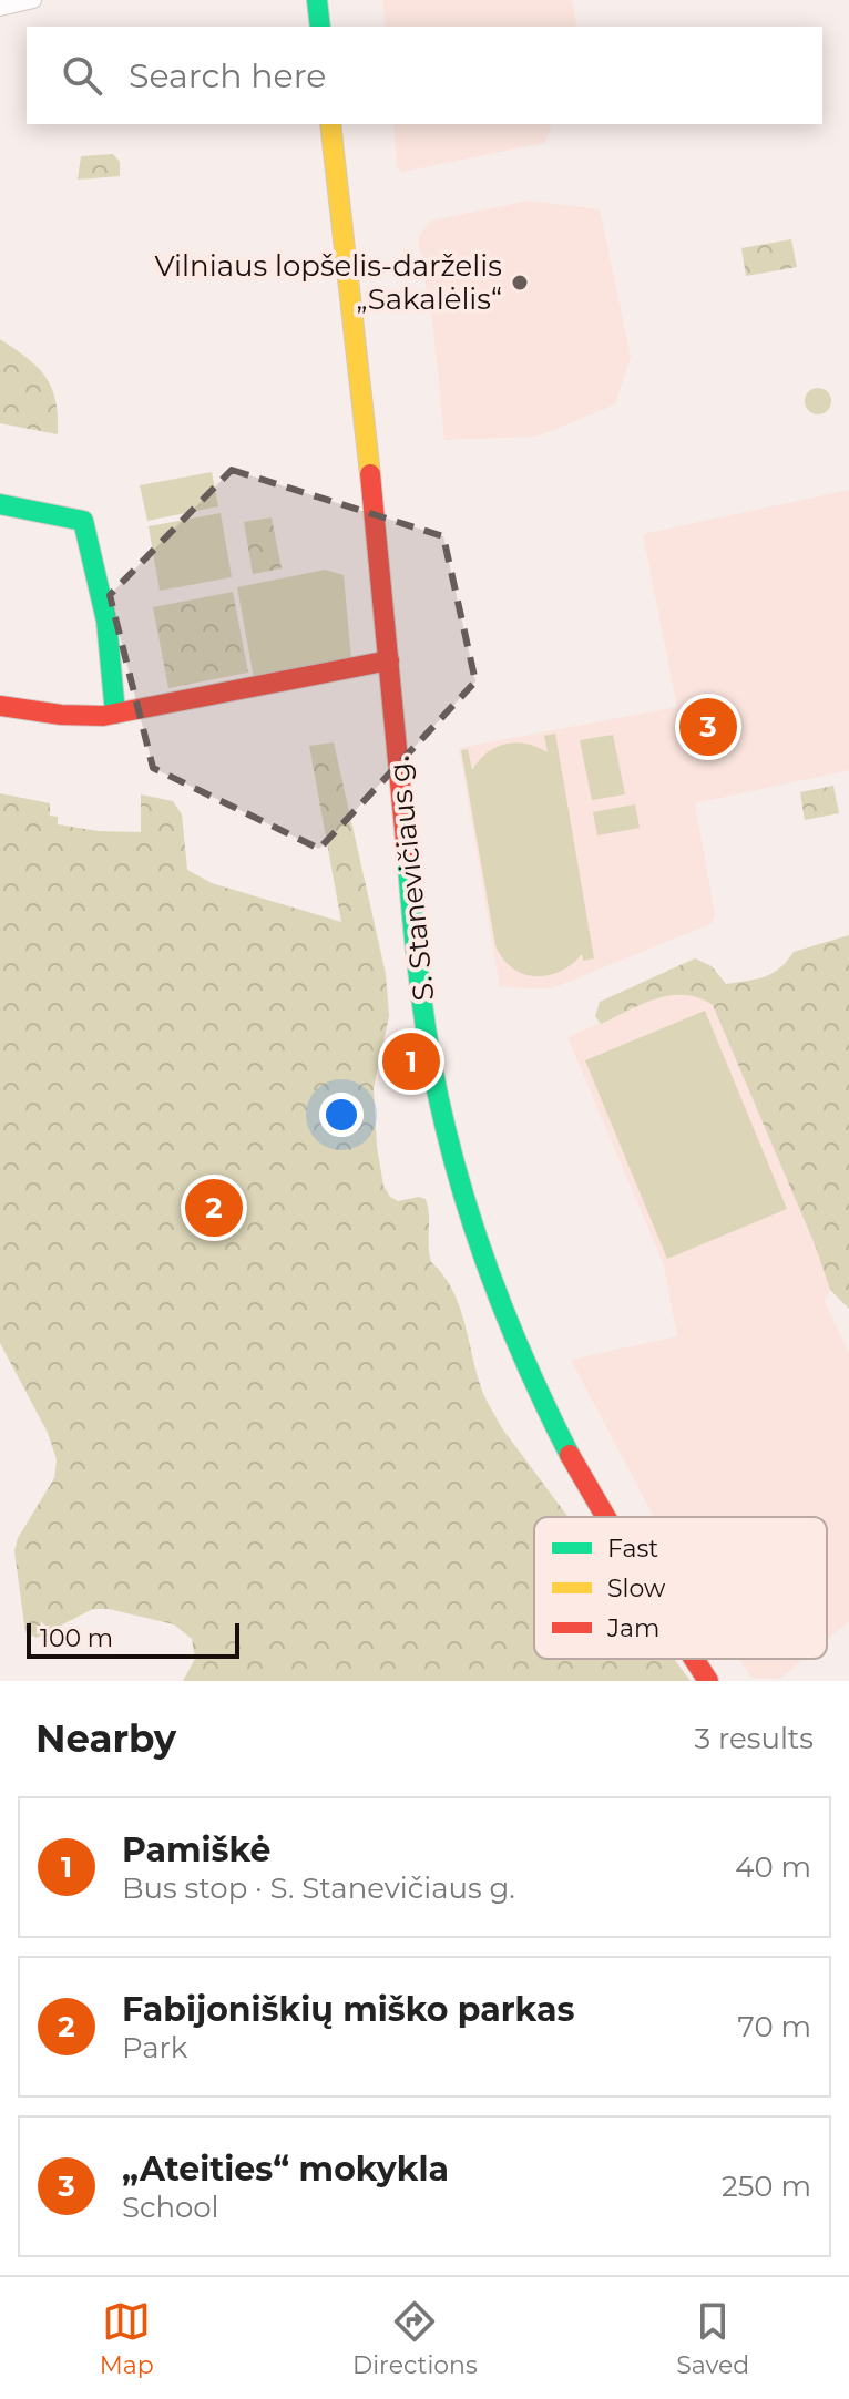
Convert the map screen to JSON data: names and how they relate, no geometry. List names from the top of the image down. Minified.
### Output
{"streets":{"main road":["S. Stanevičiaus g."]},"places":["Vilniaus lopšelis-darželis „Sakalėlis“"],"legend":["Fast","Slow","Jam"],"scale_bar":"100 m","page":{"search":"Search here","pins":["3","1","2"],"scale":"100 m","heading":["Nearby","3 results"],"list":[{"mark":"1","name":"Pamiškė","note":"Bus stop · S. Stanevičiaus g.","value":"40 m"},{"mark":"2","name":"Fabijoniškių miško parkas","note":"Park","value":"70 m"},{"mark":"3","name":"„Ateities“ mokykla","note":"School","value":"250 m"}],"nav":["Map","Directions","Saved"]}}
